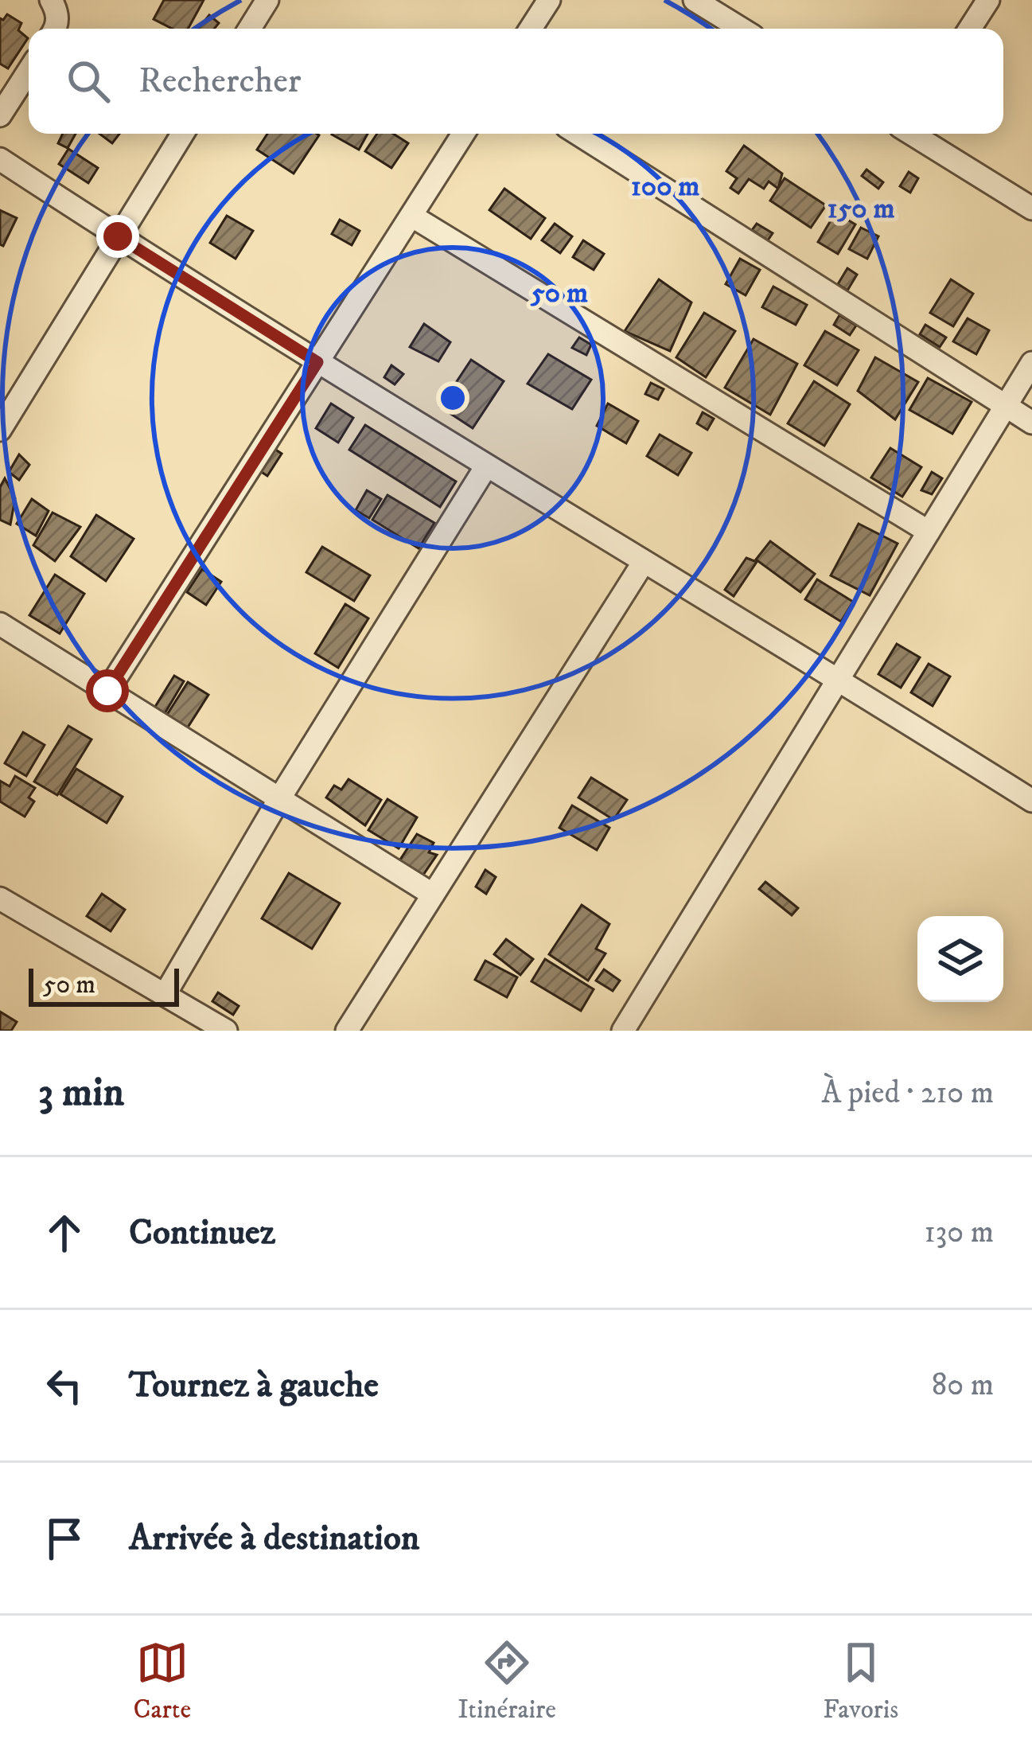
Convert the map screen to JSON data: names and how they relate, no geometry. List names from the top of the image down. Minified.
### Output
{"scale_bar":"50 m","page":{"search":"Rechercher","scale":"50 m","heading":["3 min","À pied · 210 m"],"list":[["Continuez","130 m"],["Tournez à gauche","80 m"],"Arrivée à destination"],"nav":["Carte","Itinéraire","Favoris"]},"rings":["100 m","150 m","50 m"]}
